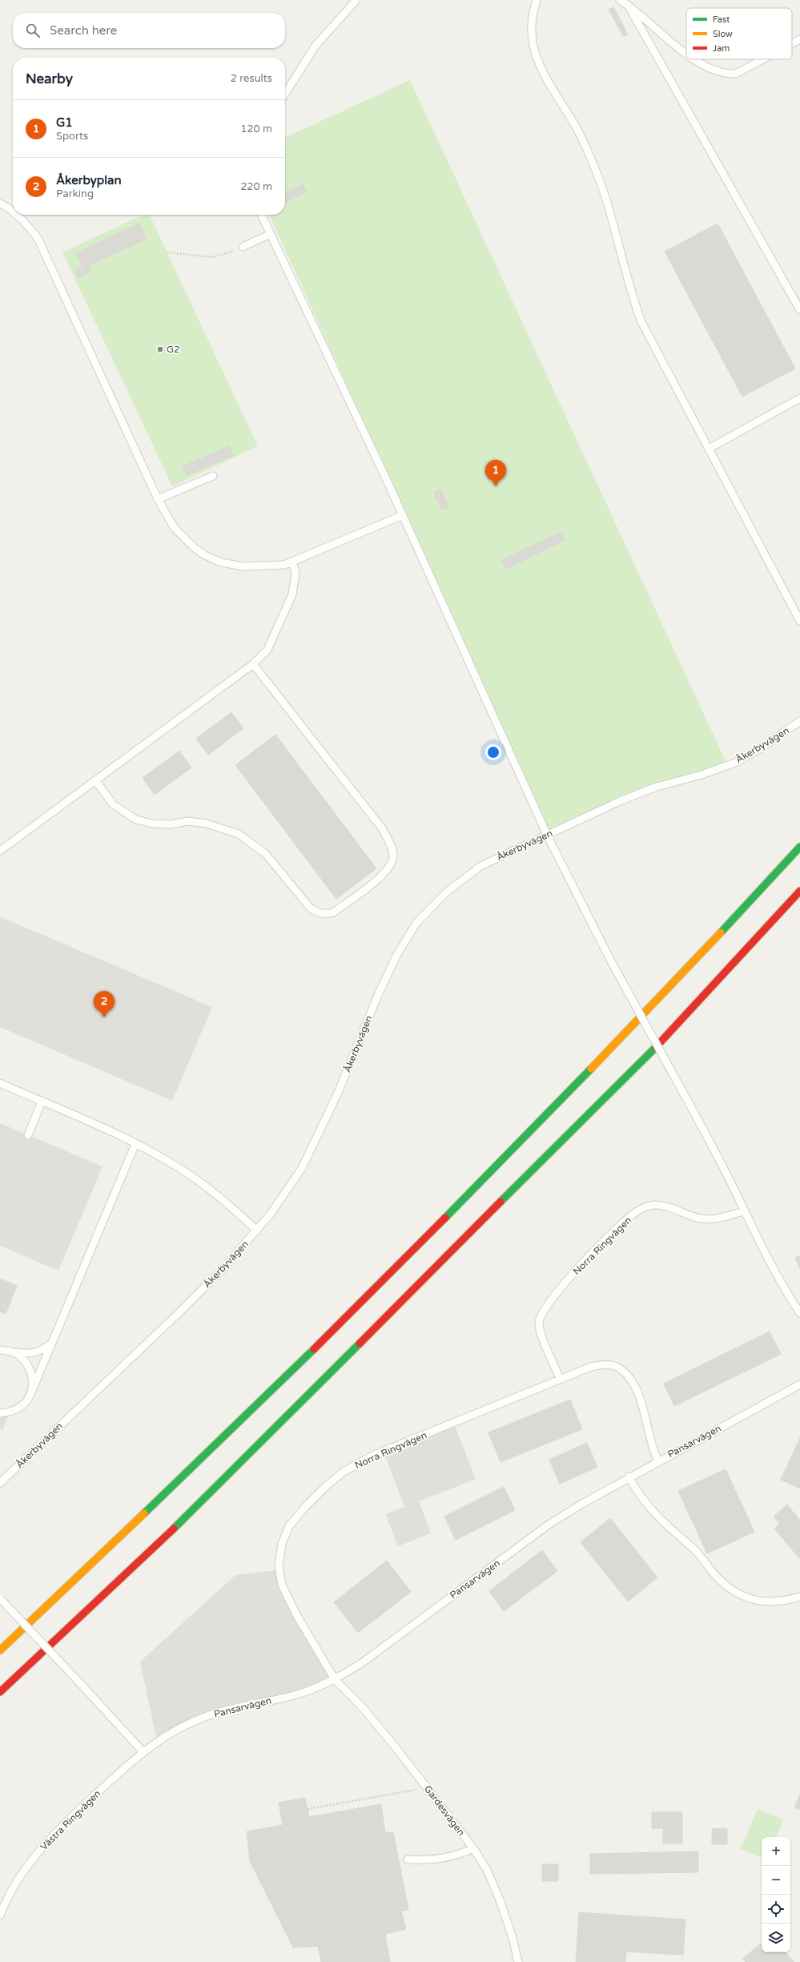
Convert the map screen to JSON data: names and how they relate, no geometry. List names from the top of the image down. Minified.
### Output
{"streets":{"lane":["Åkerbyvägen","Norra Ringvägen","Pansarvägen","Gardesvägen","Västra Ringvägen"]},"crossings":[["Norra Ringvägen","Pansarvägen"],["Norra Ringvägen","Gardesvägen"],["Pansarvägen","Gardesvägen"],["Pansarvägen","Västra Ringvägen"]],"places":["G2"],"legend":["Fast","Slow","Jam"],"page":{"search":"Search here","heading":["Nearby","2 results"],"list":[{"mark":"1","name":"G1","note":"Sports","value":"120 m"},{"mark":"2","name":"Åkerbyplan","note":"Parking","value":"220 m"}],"pins":["1","2"],"map_buttons":["+","−"]}}
